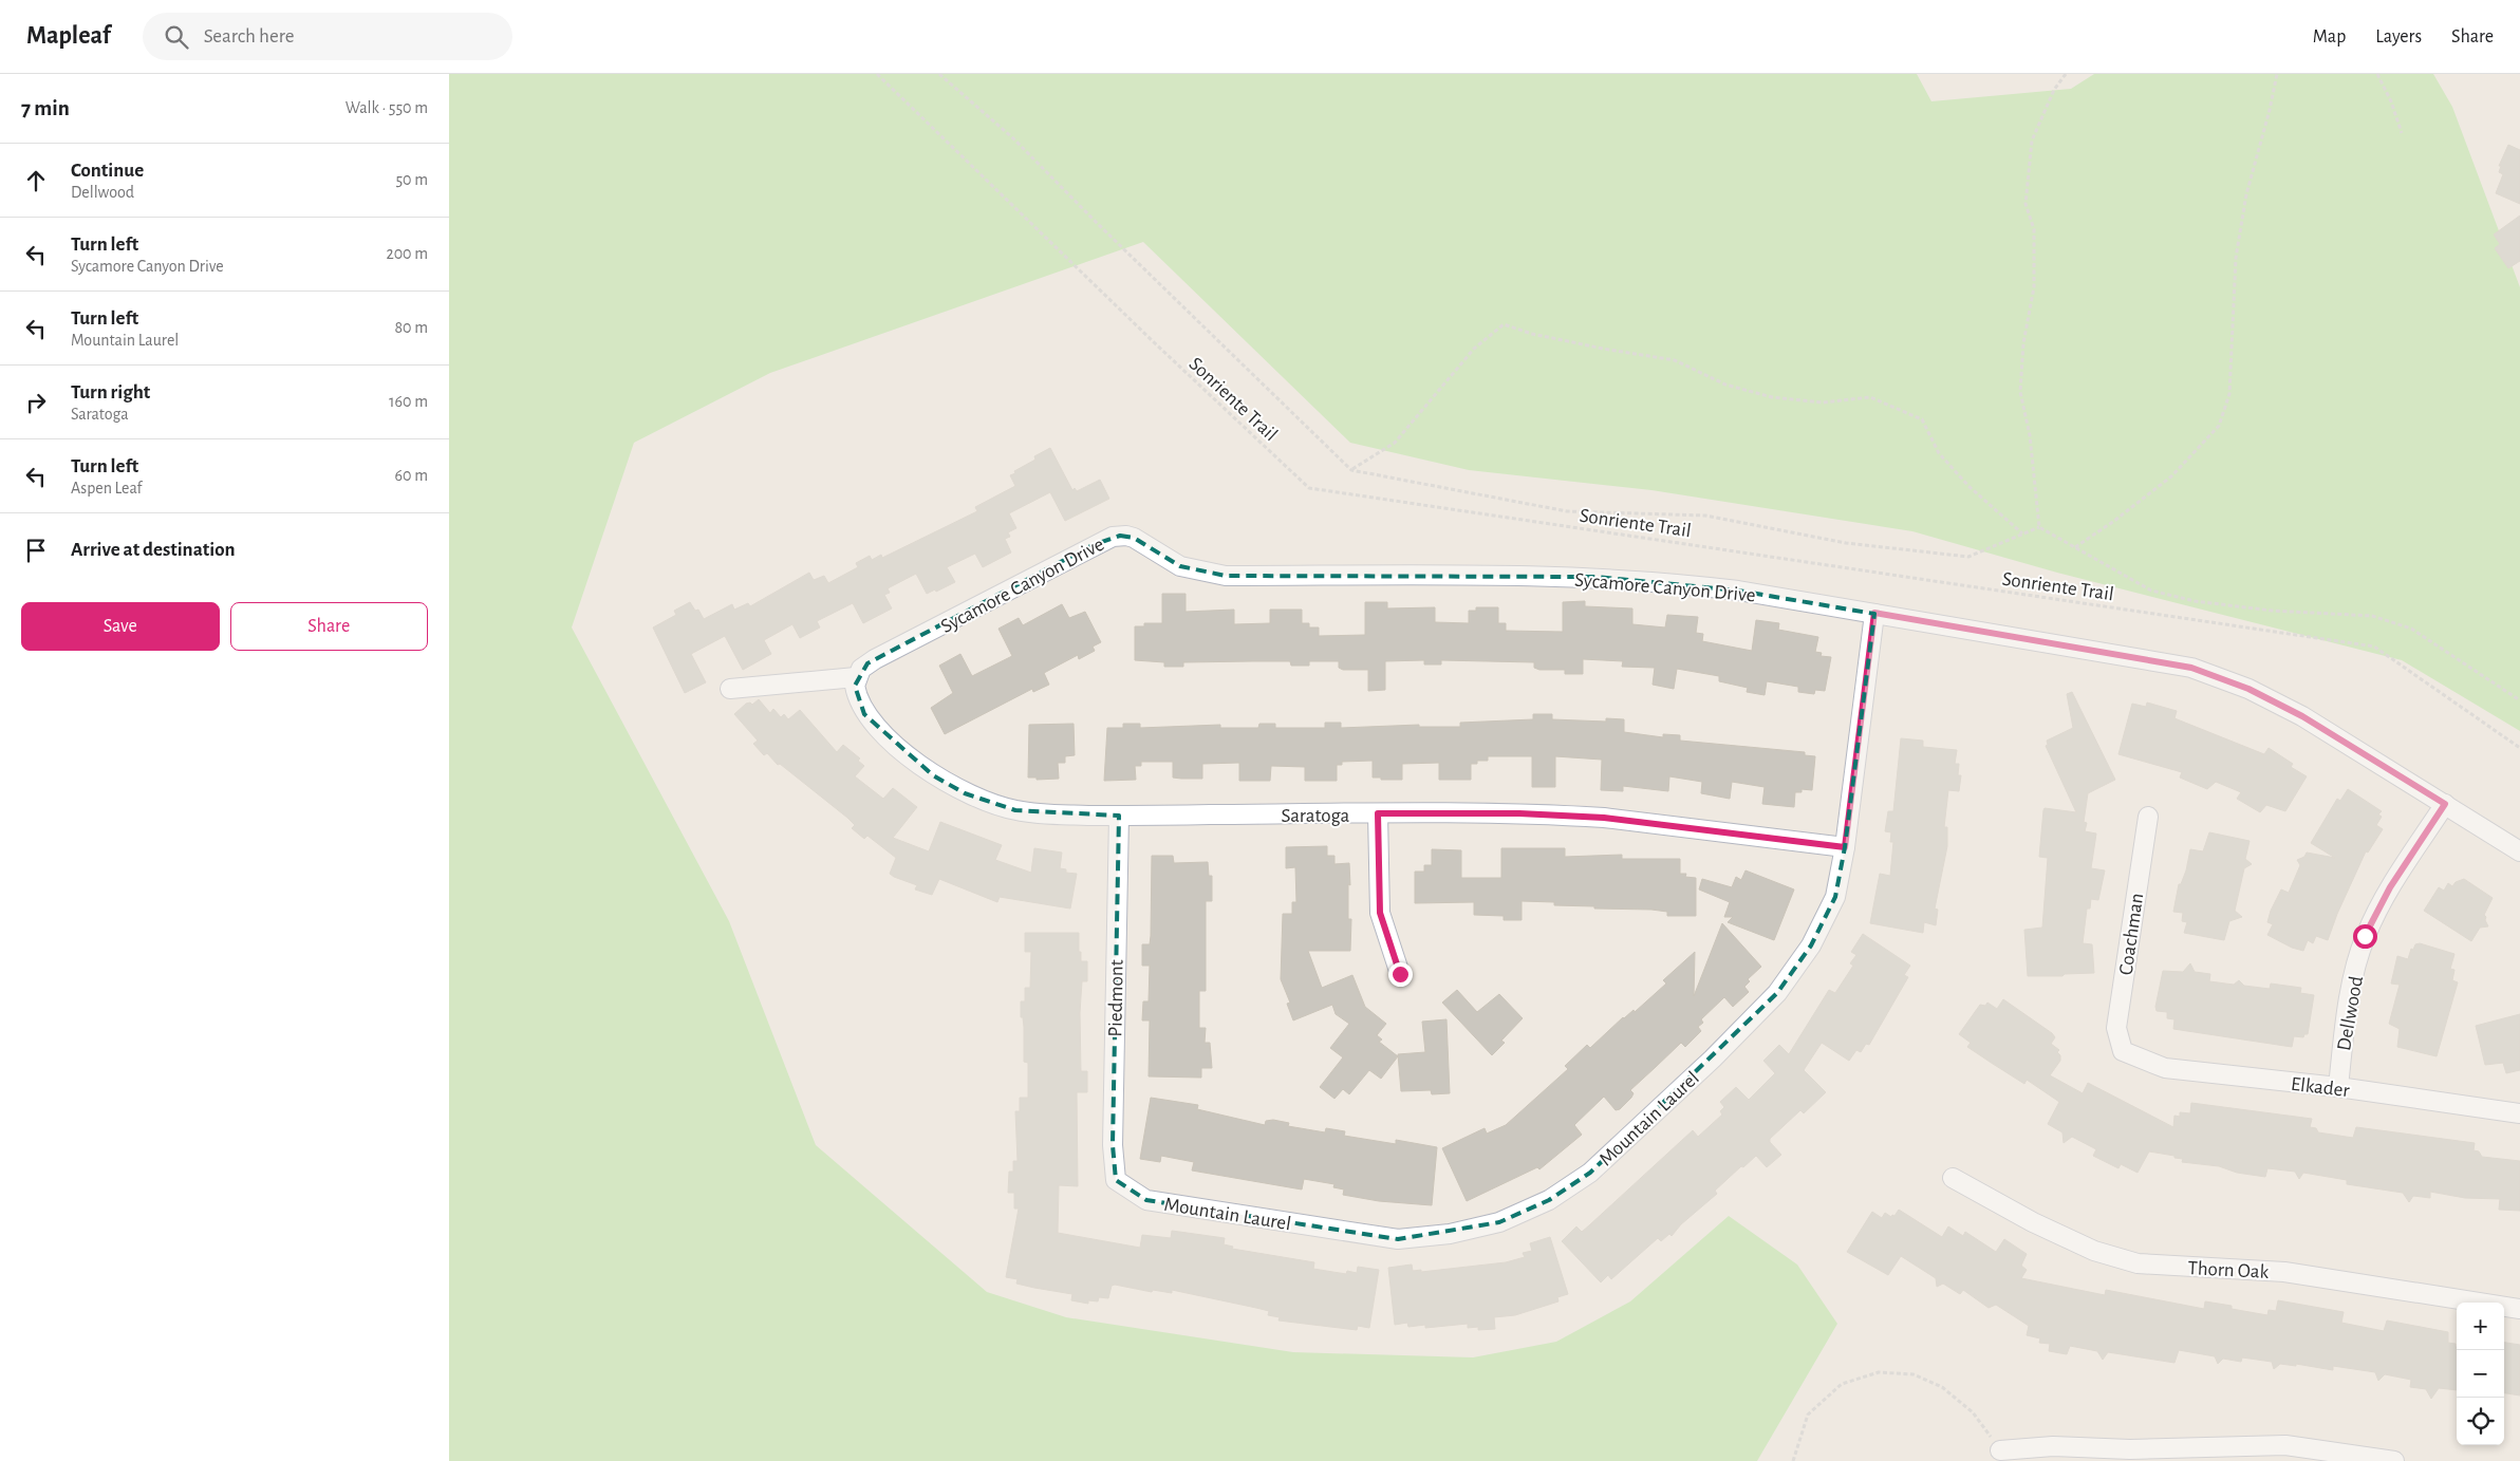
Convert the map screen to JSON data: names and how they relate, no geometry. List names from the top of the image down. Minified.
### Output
{"streets":{"street":["Sycamore Canyon Drive","Saratoga","Coachman","Piedmont","Dellwood","Elkader","Mountain Laurel","Thorn Oak"],"path":["Sonriente Trail"]},"crossings":[["Sycamore Canyon Drive","Saratoga"],["Sycamore Canyon Drive","Dellwood"],["Sycamore Canyon Drive","Mountain Laurel"],["Saratoga","Piedmont"],["Saratoga","Mountain Laurel"],["Coachman","Elkader"],["Piedmont","Mountain Laurel"],["Dellwood","Elkader"]],"page":{"header":"Mapleaf","search":"Search here","nav":["Map","Layers","Share"],"heading":["7 min","Walk · 550 m"],"list":[["Continue","Dellwood","50 m"],["Turn left","Sycamore Canyon Drive","200 m"],["Turn left","Mountain Laurel","80 m"],["Turn right","Saratoga","160 m"],["Turn left","Aspen Leaf","60 m"],"Arrive at destination"],"buttons":["Save","Share"],"map_buttons":["+","−"]}}
